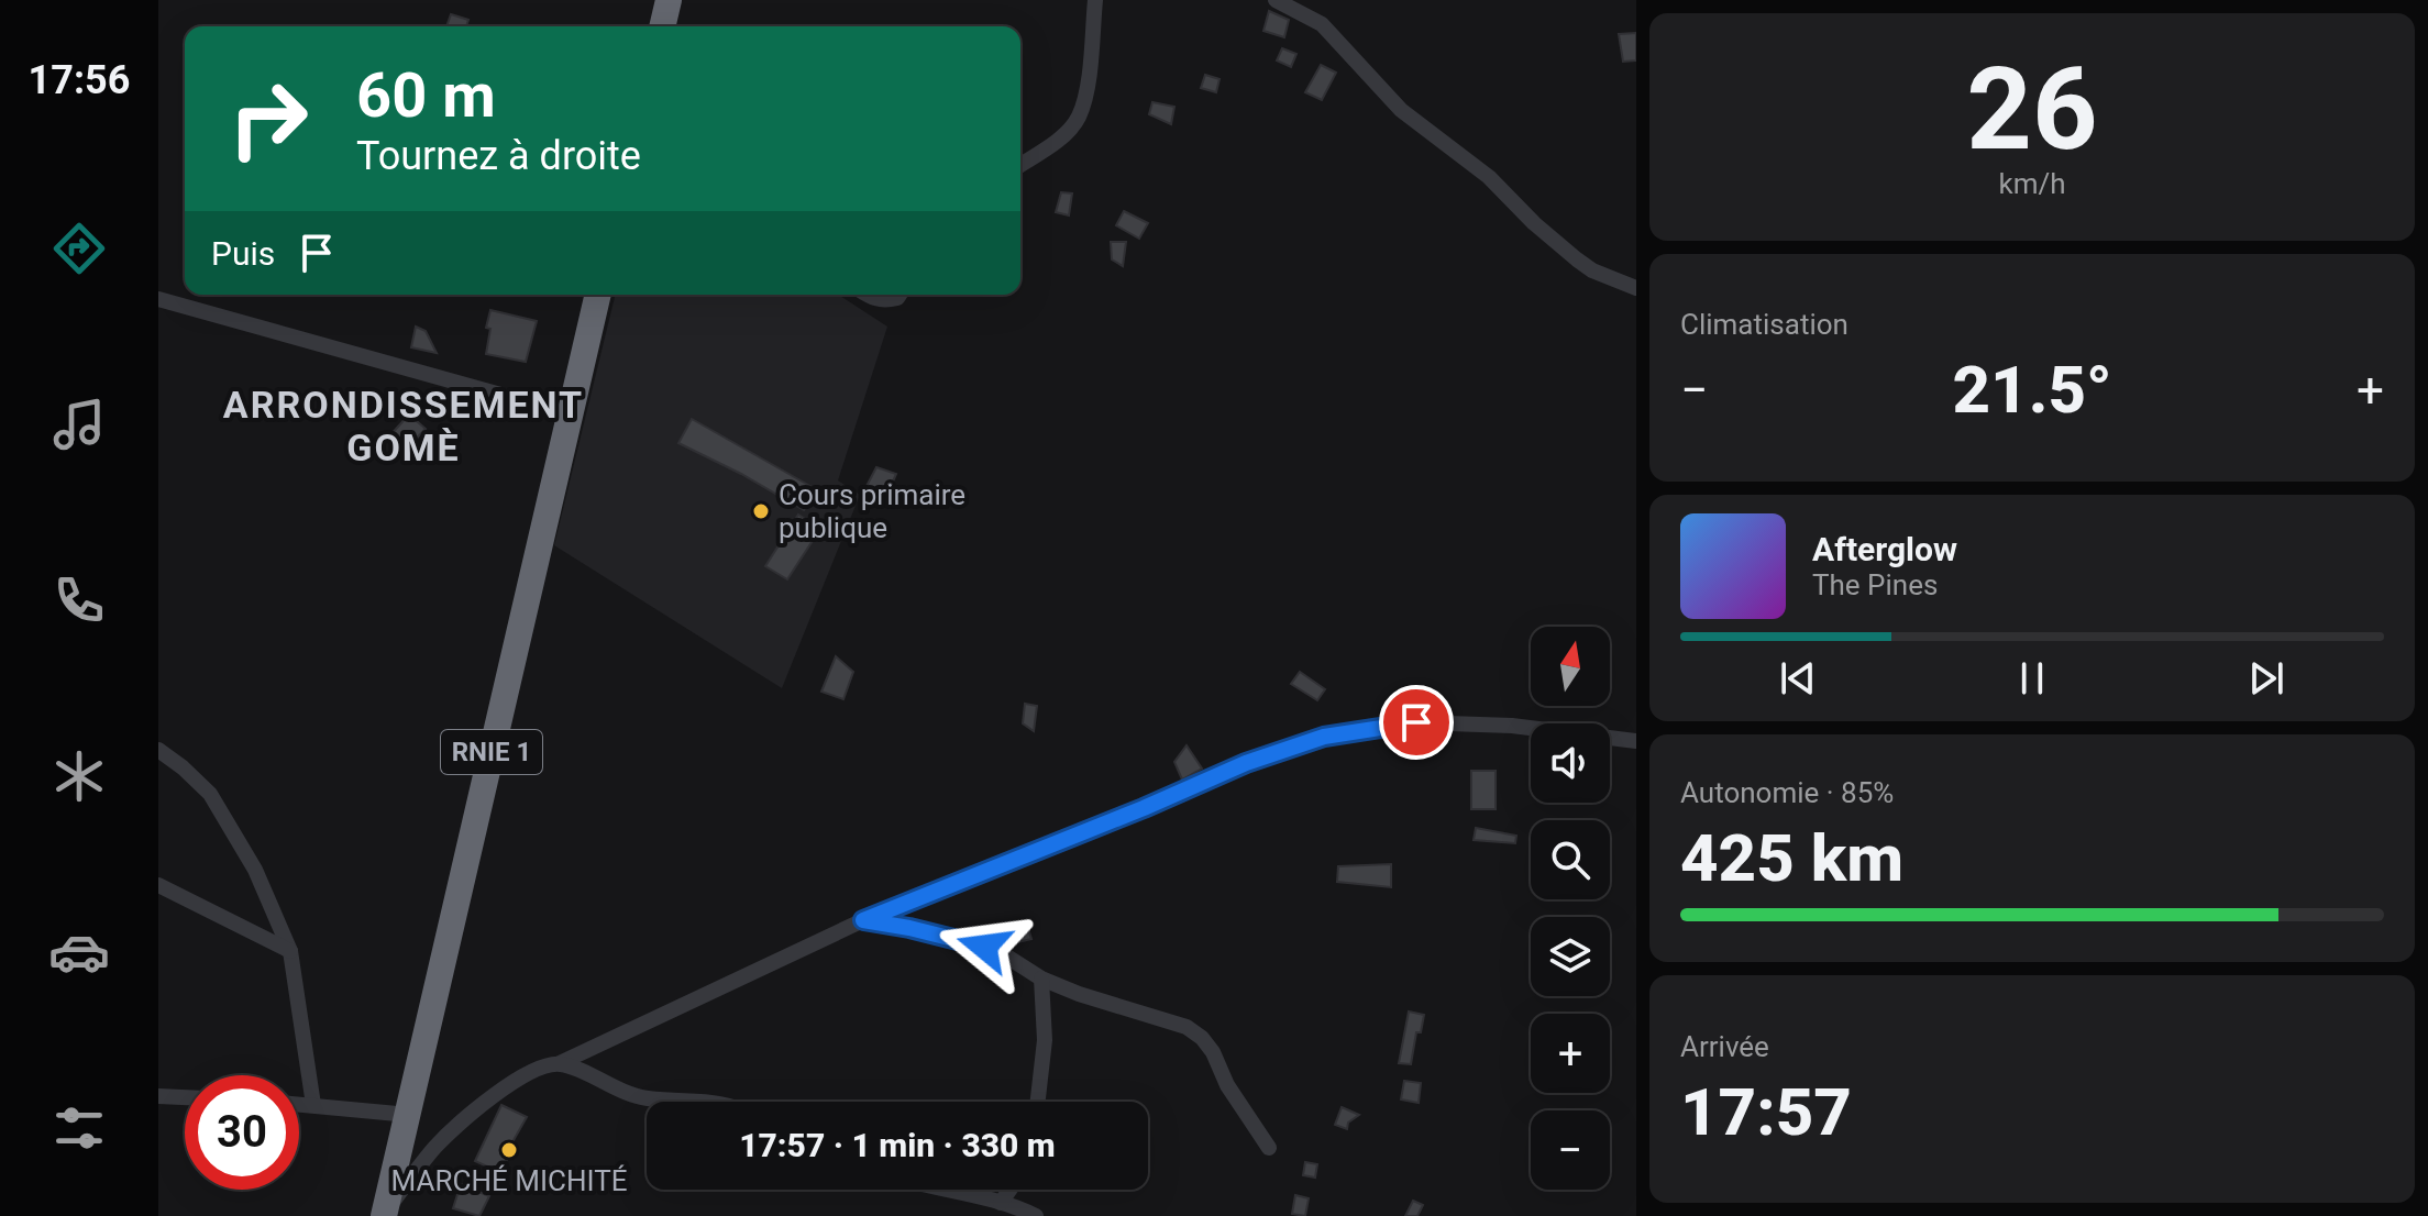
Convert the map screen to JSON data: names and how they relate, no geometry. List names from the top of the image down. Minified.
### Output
{"streets":{"highway":["RNIE 1"]},"districts":["ARRONDISSEMENT GOMÈ"],"places":["Cours primaire publique","MARCHÉ MICHITÉ"],"north":"top","page":{"tabs":"17:56","tile":[["26","km/h"],"Climatisation",["Autonomie · 85%","425 km"],["Arrivée","17:57"]],"turn":["60 m","Tournez à droite"],"then":"Puis","heat":["−","21.5°","+"],"song":["Afterglow","The Pines"],"map_buttons":["+","−"],"limit":"30","trip":"17:57 · 1 min · 330 m"}}
